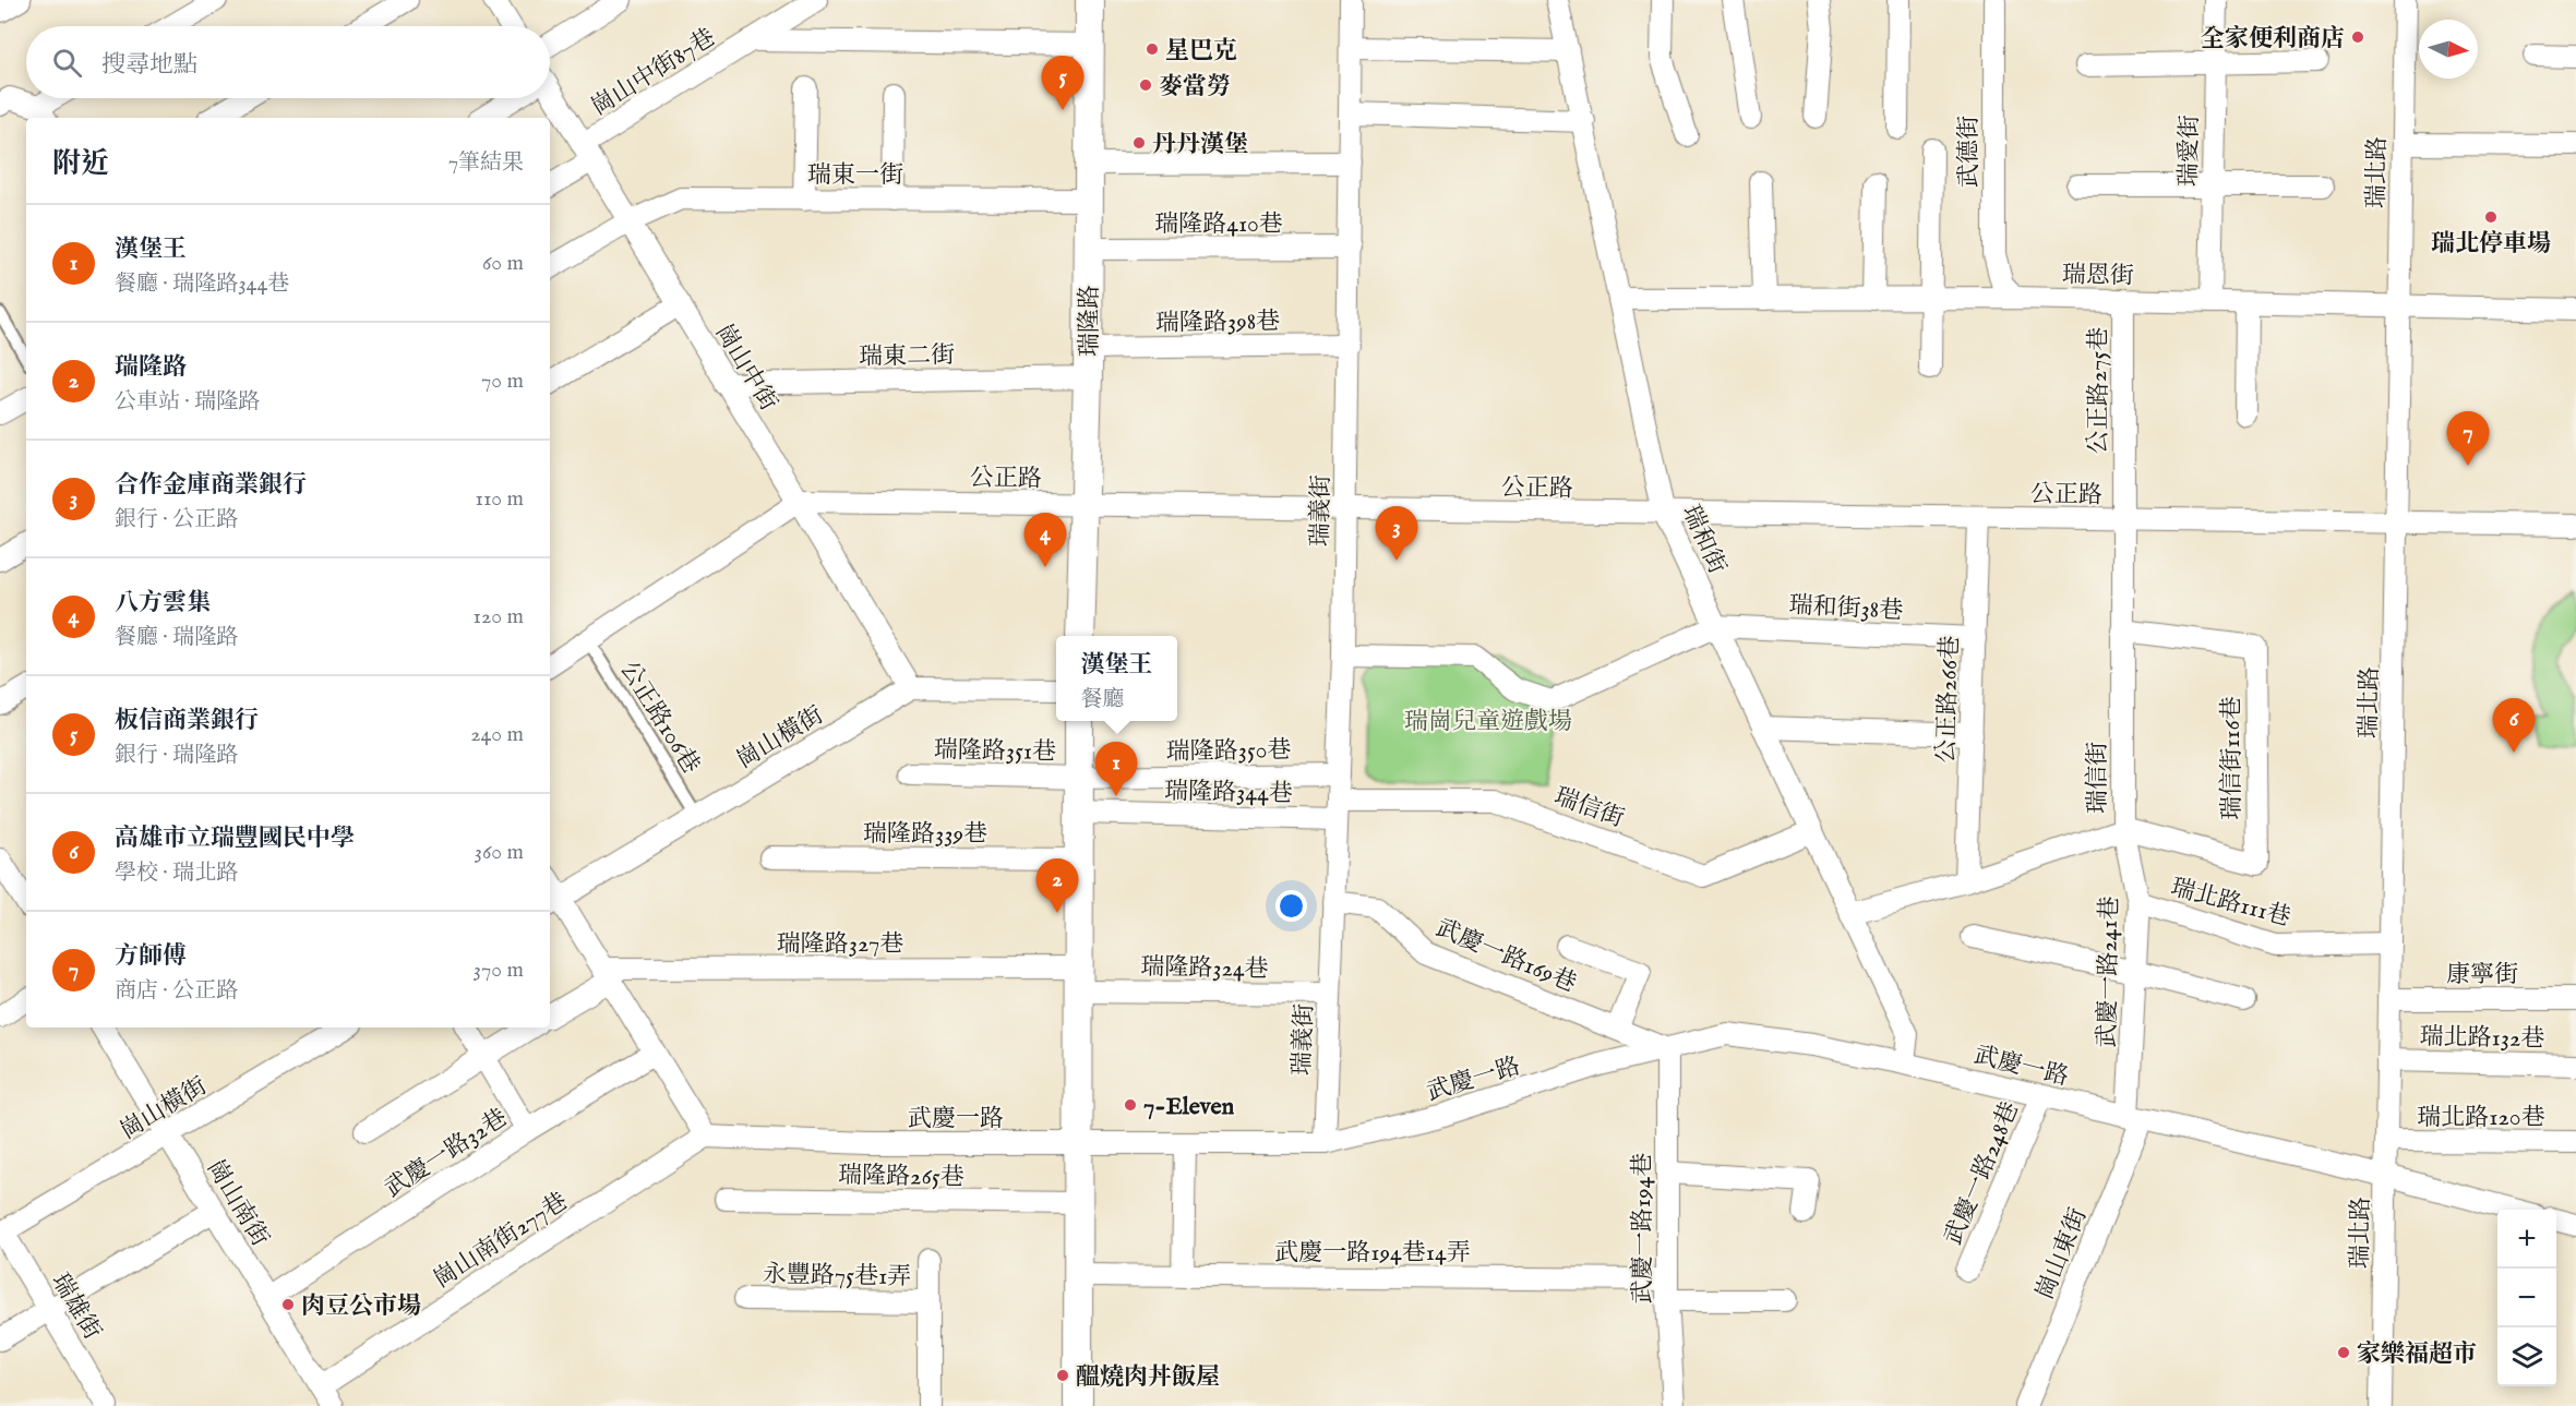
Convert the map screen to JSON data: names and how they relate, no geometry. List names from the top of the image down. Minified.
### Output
{"streets":{"street":["崗山中街87巷","瑞愛街","武德街","瑞北路","瑞東一街","瑞隆路410巷","瑞恩街","瑞隆路","瑞隆路398巷","瑞東二街","崗山中街","公正路275巷","公正路","瑞義街","瑞和街","瑞和街38巷","公正路266巷","崗山橫街","瑞隆路351巷","瑞隆路350巷","瑞信街116巷","瑞信街","瑞隆路344巷","瑞隆路339巷","瑞北路111巷","瑞隆路327巷","武慶一路169巷","瑞隆路324巷","武慶一路241巷","康寧街","瑞北路132巷","武慶一路","瑞北路120巷","武慶一路32巷","武慶一路248巷","瑞隆路265巷","崗山南街","武慶一路194巷","崗山南街277巷","武慶一路194巷14弄","崗山東街","永豐路75巷1弄","瑞雄街"],"lane":["公正路106巷"]},"crossings":[["崗山中街87巷","崗山中街"],["瑞愛街","瑞恩街"],["武德街","瑞恩街"],["瑞北路","瑞恩街"],["瑞北路","公正路"],["瑞北路","瑞北路111巷"],["瑞北路","康寧街"],["瑞北路","瑞北路132巷"],["瑞北路","武慶一路"],["瑞北路","瑞北路120巷"],["瑞東一街","瑞隆路"],["瑞東一街","崗山中街"],["瑞隆路410巷","瑞隆路"],["瑞隆路410巷","瑞義街"],["瑞恩街","公正路275巷"],["瑞恩街","瑞和街"],["瑞隆路","瑞隆路398巷"],["瑞隆路","瑞東二街"],["瑞隆路","公正路"],["瑞隆路398巷","瑞義街"],["瑞東二街","崗山中街"],["崗山中街","公正路"],["崗山中街","崗山橫街"],["公正路275巷","公正路"],["公正路275巷","瑞信街"],["公正路","瑞義街"],["公正路","瑞和街"],["公正路","公正路266巷"],["公正路","瑞信街"],["瑞義街","瑞隆路350巷"],["瑞義街","瑞信街"],["瑞義街","瑞隆路344巷"],["瑞義街","武慶一路169巷"],["瑞義街","瑞隆路324巷"],["瑞義街","武慶一路"],["瑞和街","瑞和街38巷"],["瑞和街","瑞信街"],["瑞和街","武慶一路"],["瑞和街38巷","公正路266巷"],["公正路266巷","瑞信街"],["公正路106巷","崗山橫街"],["崗山橫街","崗山南街"],["崗山橫街","瑞雄街"],["瑞隆路351巷","瑞隆路350巷"],["瑞信街116巷","瑞信街"],["瑞信街116巷","武慶一路241巷"],["瑞信街","瑞隆路344巷"],["瑞信街","武慶一路241巷"],["瑞北路111巷","武慶一路241巷"],["瑞隆路327巷","瑞隆路324巷"],["武慶一路169巷","武慶一路"],["武慶一路169巷","武慶一路194巷"],["武慶一路241巷","武慶一路"],["武慶一路241巷","崗山東街"],["武慶一路","武慶一路248巷"],["武慶一路","武慶一路194巷"],["武慶一路","崗山南街277巷"],["武慶一路","崗山東街"],["武慶一路32巷","崗山南街"],["崗山南街","崗山南街277巷"],["武慶一路194巷","武慶一路194巷14弄"]],"parks":["瑞崗兒童遊戲場"],"places":["全家便利商店","星巴克","麥當勞","丹丹漢堡","瑞北停車場","7-Eleven","肉豆公市場","家樂福超市","醞燒肉丼飯屋"],"north":"right","page":{"search":"搜尋地點","pins":["5","7","3","4","6","1","2"],"heading":["附近","7筆結果"],"list":[{"mark":"1","name":"漢堡王","note":"餐廳 · 瑞隆路344巷","value":"60 m"},{"mark":"2","name":"瑞隆路","note":"公車站 · 瑞隆路","value":"70 m"},{"mark":"3","name":"合作金庫商業銀行","note":"銀行 · 公正路","value":"110 m"},{"mark":"4","name":"八方雲集","note":"餐廳 · 瑞隆路","value":"120 m"},{"mark":"5","name":"板信商業銀行","note":"銀行 · 瑞隆路","value":"240 m"},{"mark":"6","name":"高雄市立瑞豐國民中學","note":"學校 · 瑞北路","value":"360 m"},{"mark":"7","name":"方師傅","note":"商店 · 公正路","value":"370 m"}],"popup":["漢堡王","餐廳"],"map_buttons":["+","−"]}}
